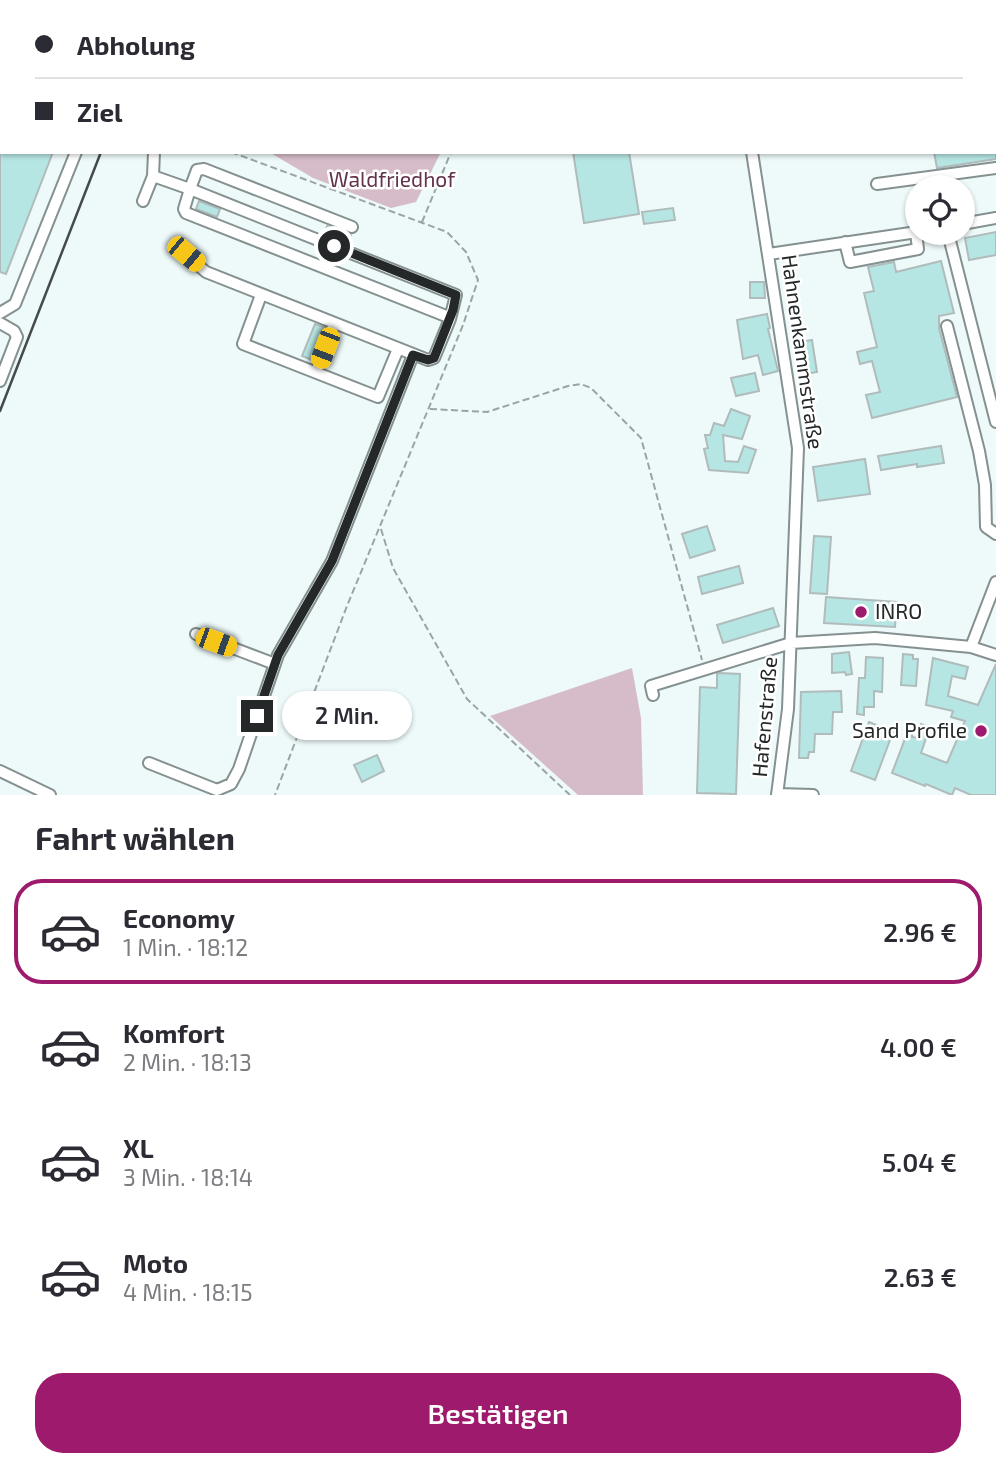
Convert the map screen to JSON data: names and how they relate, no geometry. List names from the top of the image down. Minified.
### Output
{"streets":{"street":["Hahnenkammstraße","Hafenstraße"]},"crossings":[["Hahnenkammstraße","Hafenstraße"]],"parks":["Waldfriedhof"],"places":["INRO","Sand Profile"],"page":{"banner":["Abholung","Ziel"],"bubble":"2 Min.","heading":"Fahrt wählen","list":[{"name":"Economy","note":"1 Min. · 18:12","value":"2.96 €"},{"name":"Komfort","note":"2 Min. · 18:13","value":"4.00 €"},{"name":"XL","note":"3 Min. · 18:14","value":"5.04 €"},{"name":"Moto","note":"4 Min. · 18:15","value":"2.63 €"}],"buttons":"Bestätigen"}}
